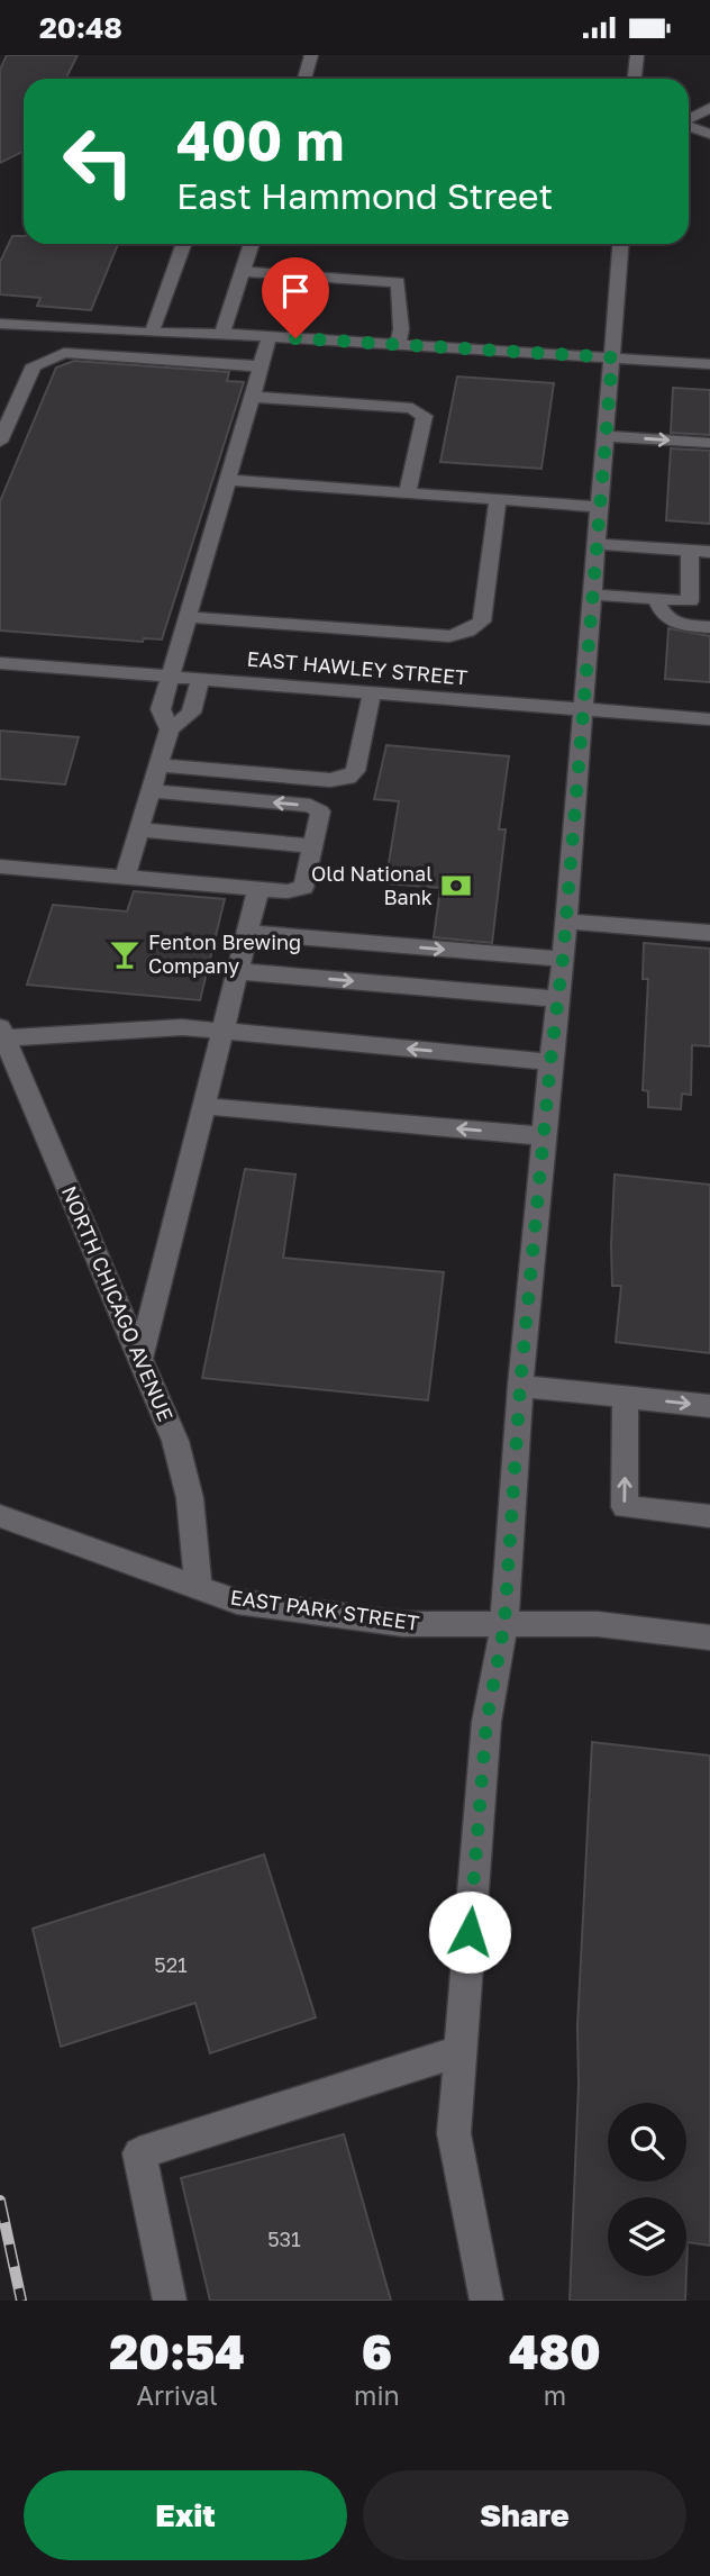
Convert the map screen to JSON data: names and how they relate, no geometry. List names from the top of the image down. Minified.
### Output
{"streets":{"street":["EAST HAWLEY STREET","NORTH CHICAGO AVENUE","EAST PARK STREET"]},"crossings":[["NORTH CHICAGO AVENUE","EAST PARK STREET"]],"places":{"bank":["Old National Bank"],"bar":["Fenton Brewing Company"]},"house_numbers":["521","531"],"page":{"status":"20:48","turn":["400 m","East Hammond Street"],"eta":["20:54","Arrival","6","min","480","m"],"buttons":["Exit","Share"]}}
